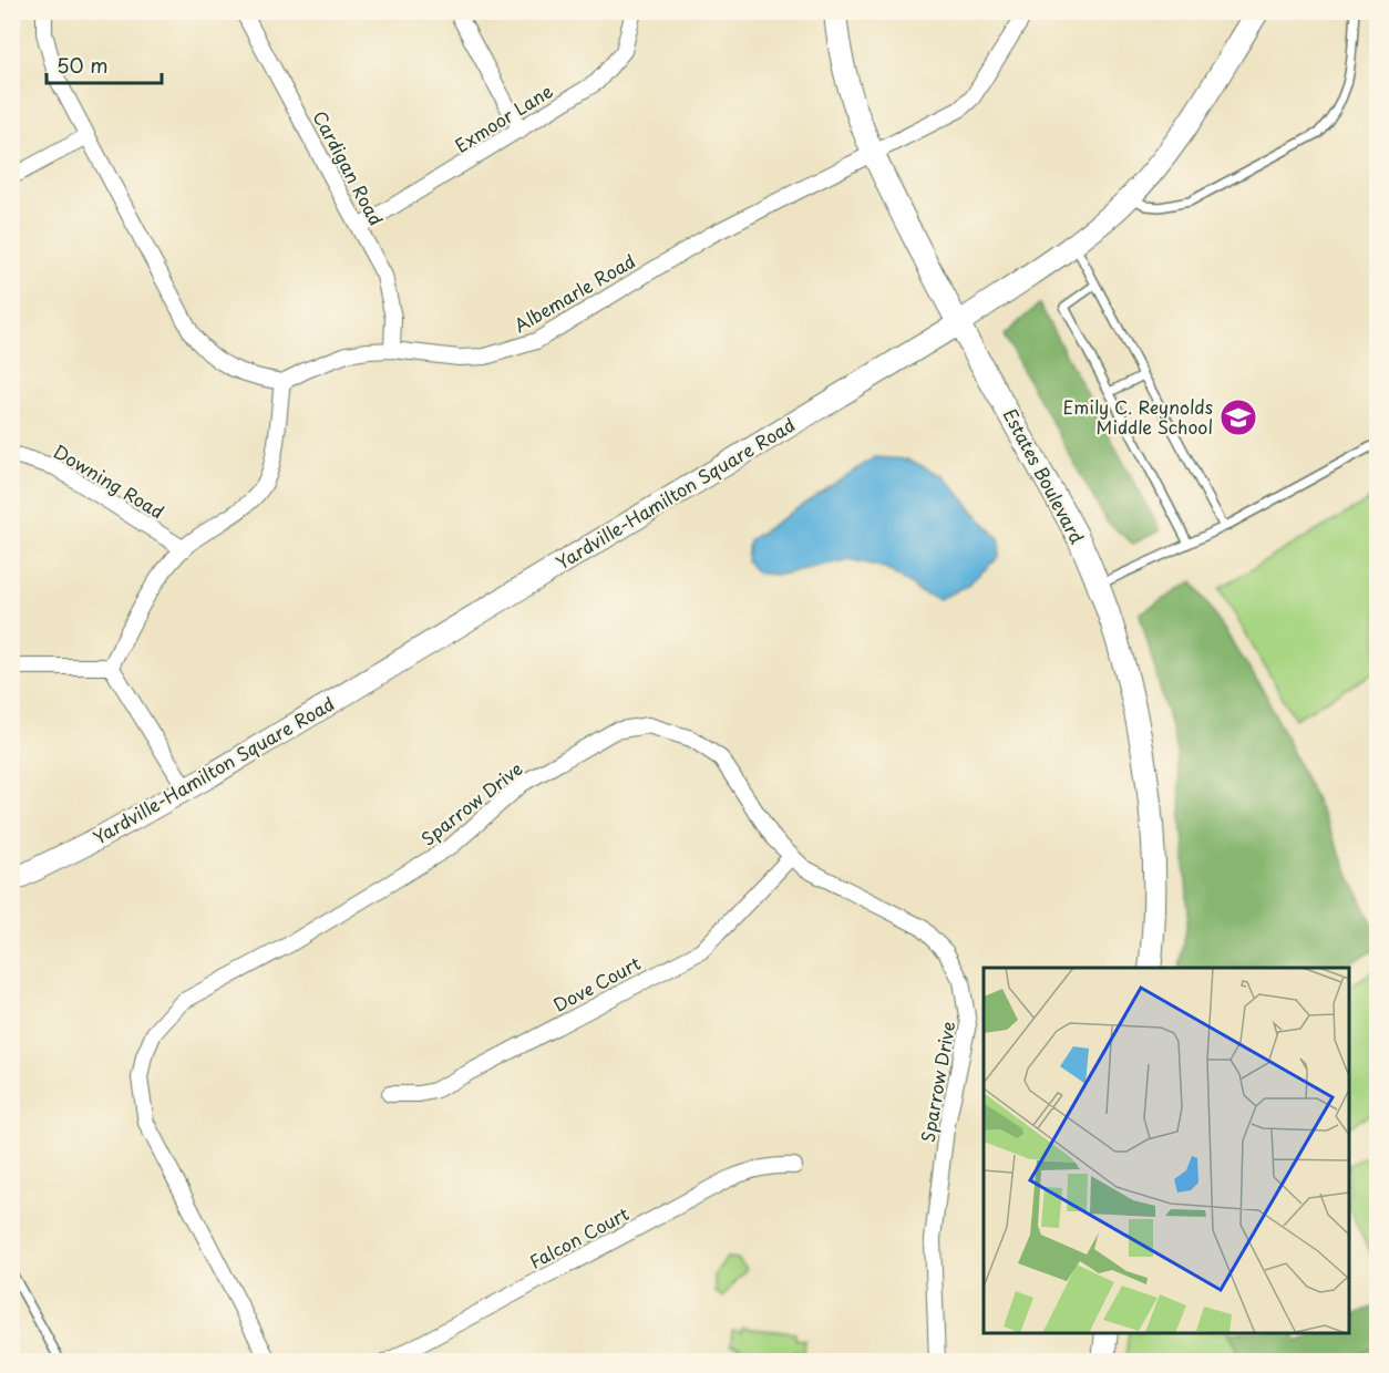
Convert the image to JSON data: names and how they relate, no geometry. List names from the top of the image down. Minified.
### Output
{"streets":{"street":["Exmoor Lane","Cardigan Road","Albemarle Road","Estates Boulevard","Downing Road","Yardville-Hamilton Square Road","Sparrow Drive","Dove Court","Falcon Court"]},"crossings":[["Exmoor Lane","Cardigan Road"],["Cardigan Road","Albemarle Road"],["Albemarle Road","Estates Boulevard"],["Estates Boulevard","Yardville-Hamilton Square Road"],["Sparrow Drive","Dove Court"]],"places":{"school or university":["Emily C. Reynolds Middle School"]},"scale_bar":"50 m"}
